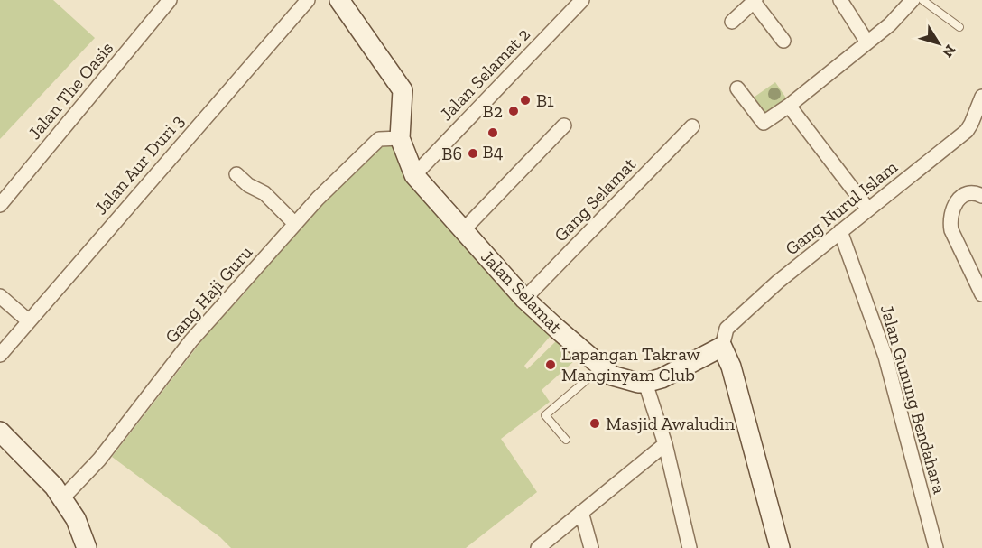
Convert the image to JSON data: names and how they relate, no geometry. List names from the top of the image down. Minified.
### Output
{"streets":{"street":["Jalan Selamat 2","Jalan The Oasis","Jalan Aur Duri 3","Gang Selamat","Gang Nurul Islam","Jalan Selamat","Gang Haji Guru","Jalan Gunung Bendahara"]},"crossings":[["Jalan Selamat 2","Jalan Selamat"],["Gang Selamat","Jalan Selamat"],["Gang Nurul Islam","Jalan Gunung Bendahara"],["Jalan Selamat","Gang Haji Guru"]],"places":["B1","B2","B4","B6","Lapangan Takraw Manginyam Club","Masjid Awaludin"],"north":"bottom right"}
